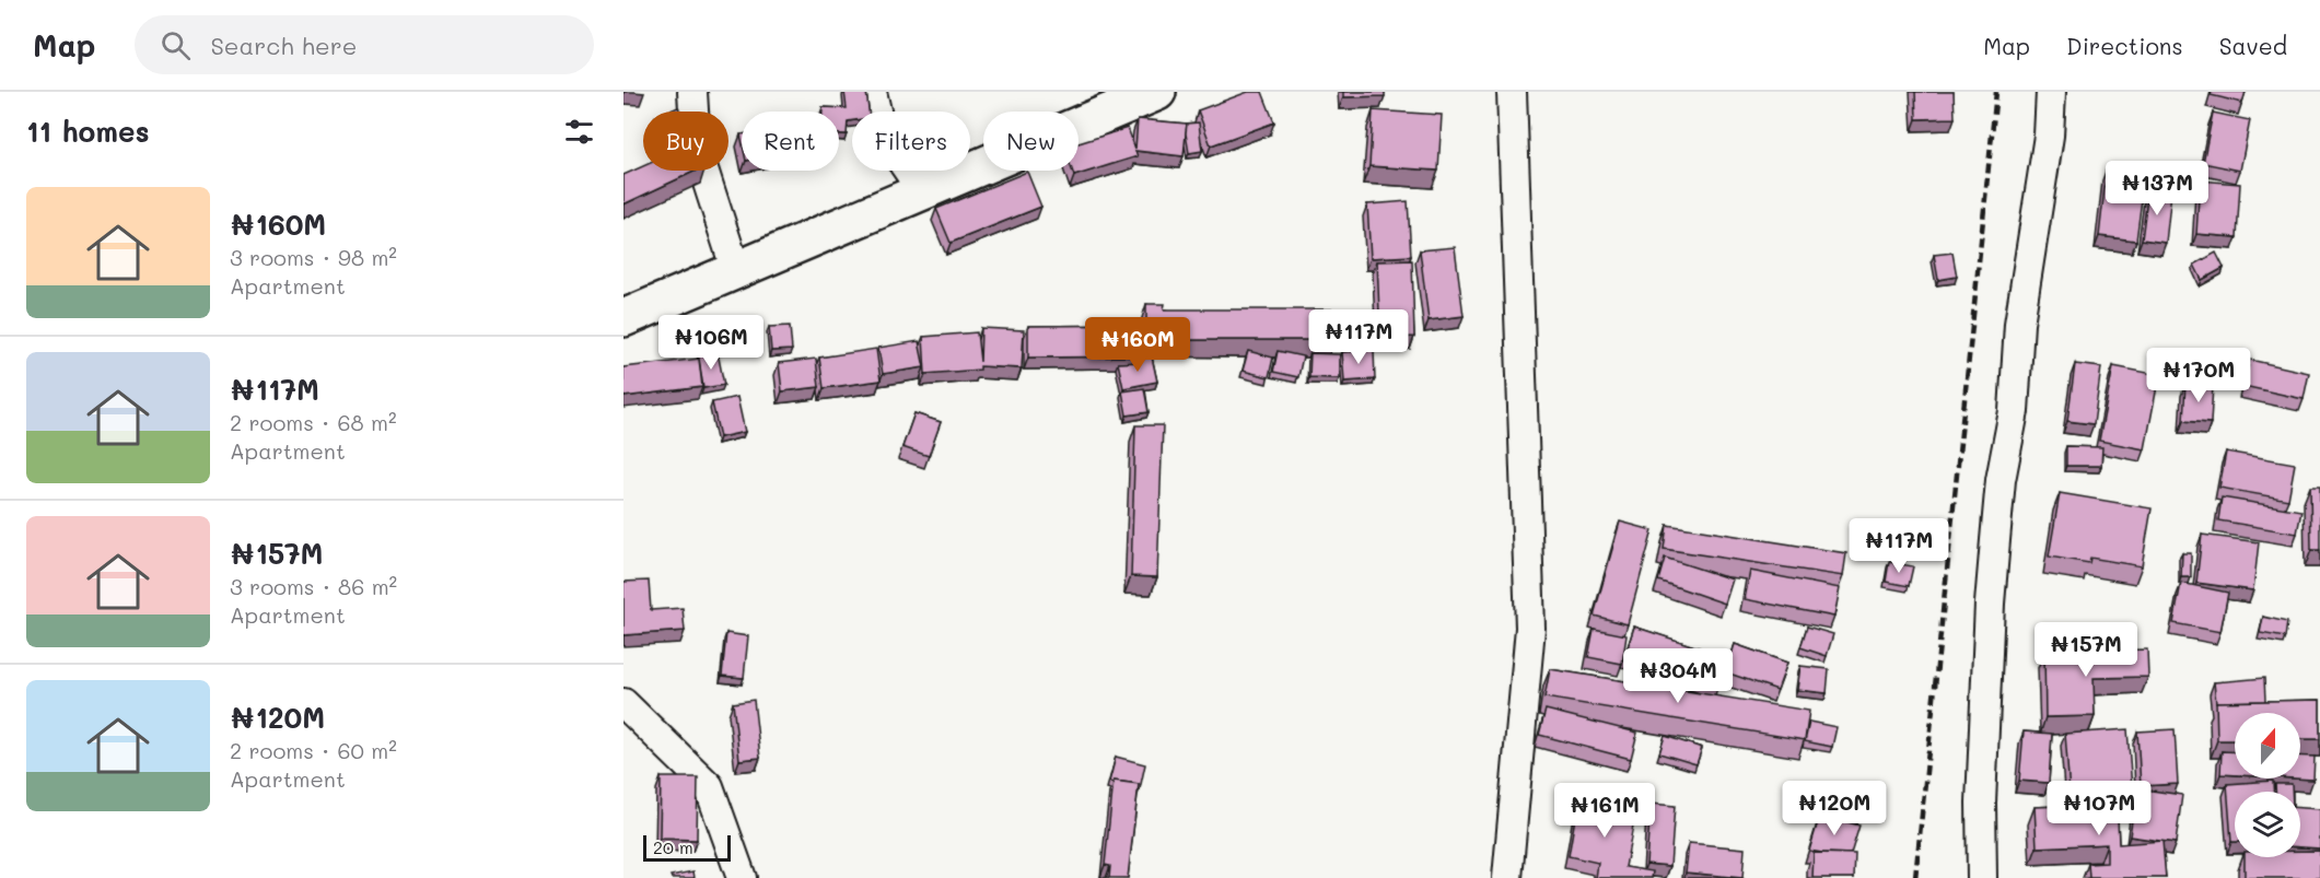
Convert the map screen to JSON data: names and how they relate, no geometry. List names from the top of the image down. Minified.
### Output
{"scale_bar":"20 m","north":"top","page":{"header":"Map","search":"Search here","nav":["Map","Directions","Saved"],"heading":"11 homes","chip":["Buy","Rent","Filters","New"],"price":["₦137M","₦117M","₦106M","₦160M","₦170M","₦117M","₦157M","₦304M","₦120M","₦107M","₦161M"],"list":[{"name":"₦160M","note":"3 rooms · 98 m² · Apartment"},{"name":"₦117M","note":"2 rooms · 68 m² · Apartment"},{"name":"₦157M","note":"3 rooms · 86 m² · Apartment"},{"name":"₦120M","note":"2 rooms · 60 m² · Apartment"}],"scale":"20 m"}}
